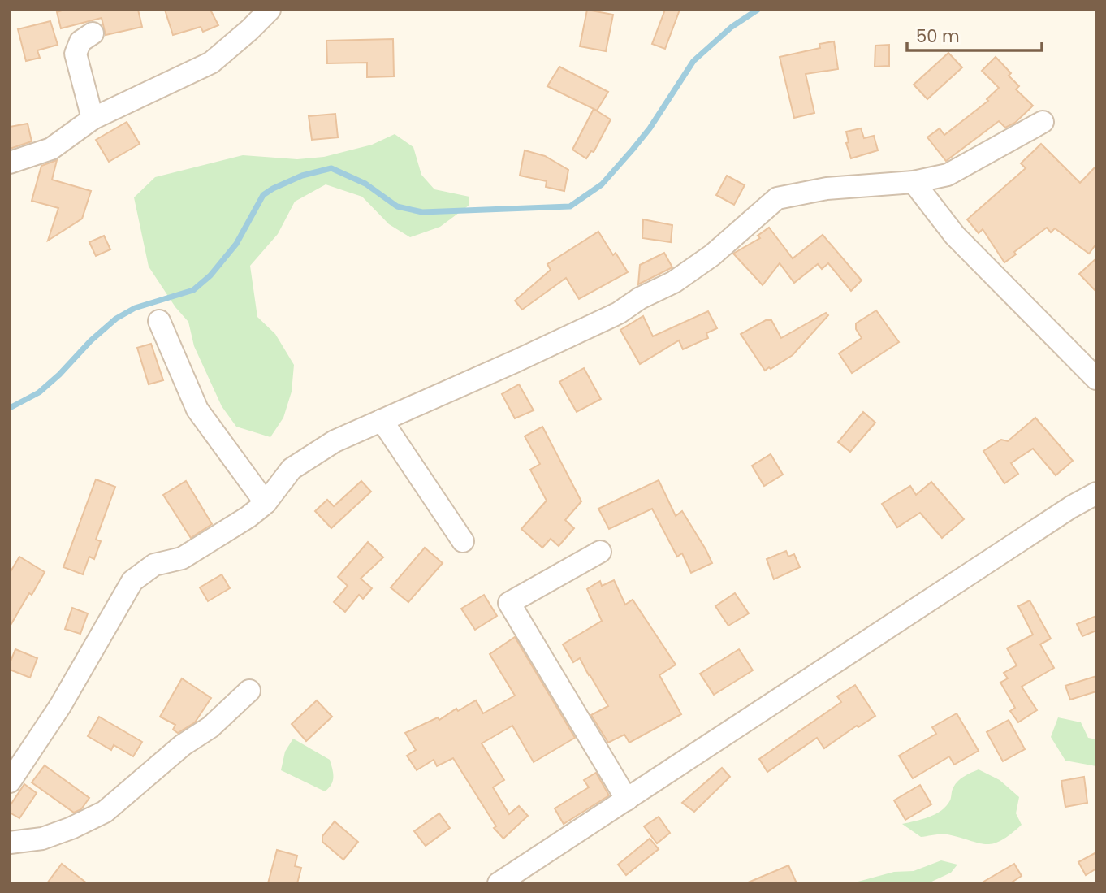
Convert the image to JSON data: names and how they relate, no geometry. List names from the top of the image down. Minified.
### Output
{"scale_bar":"50 m"}
